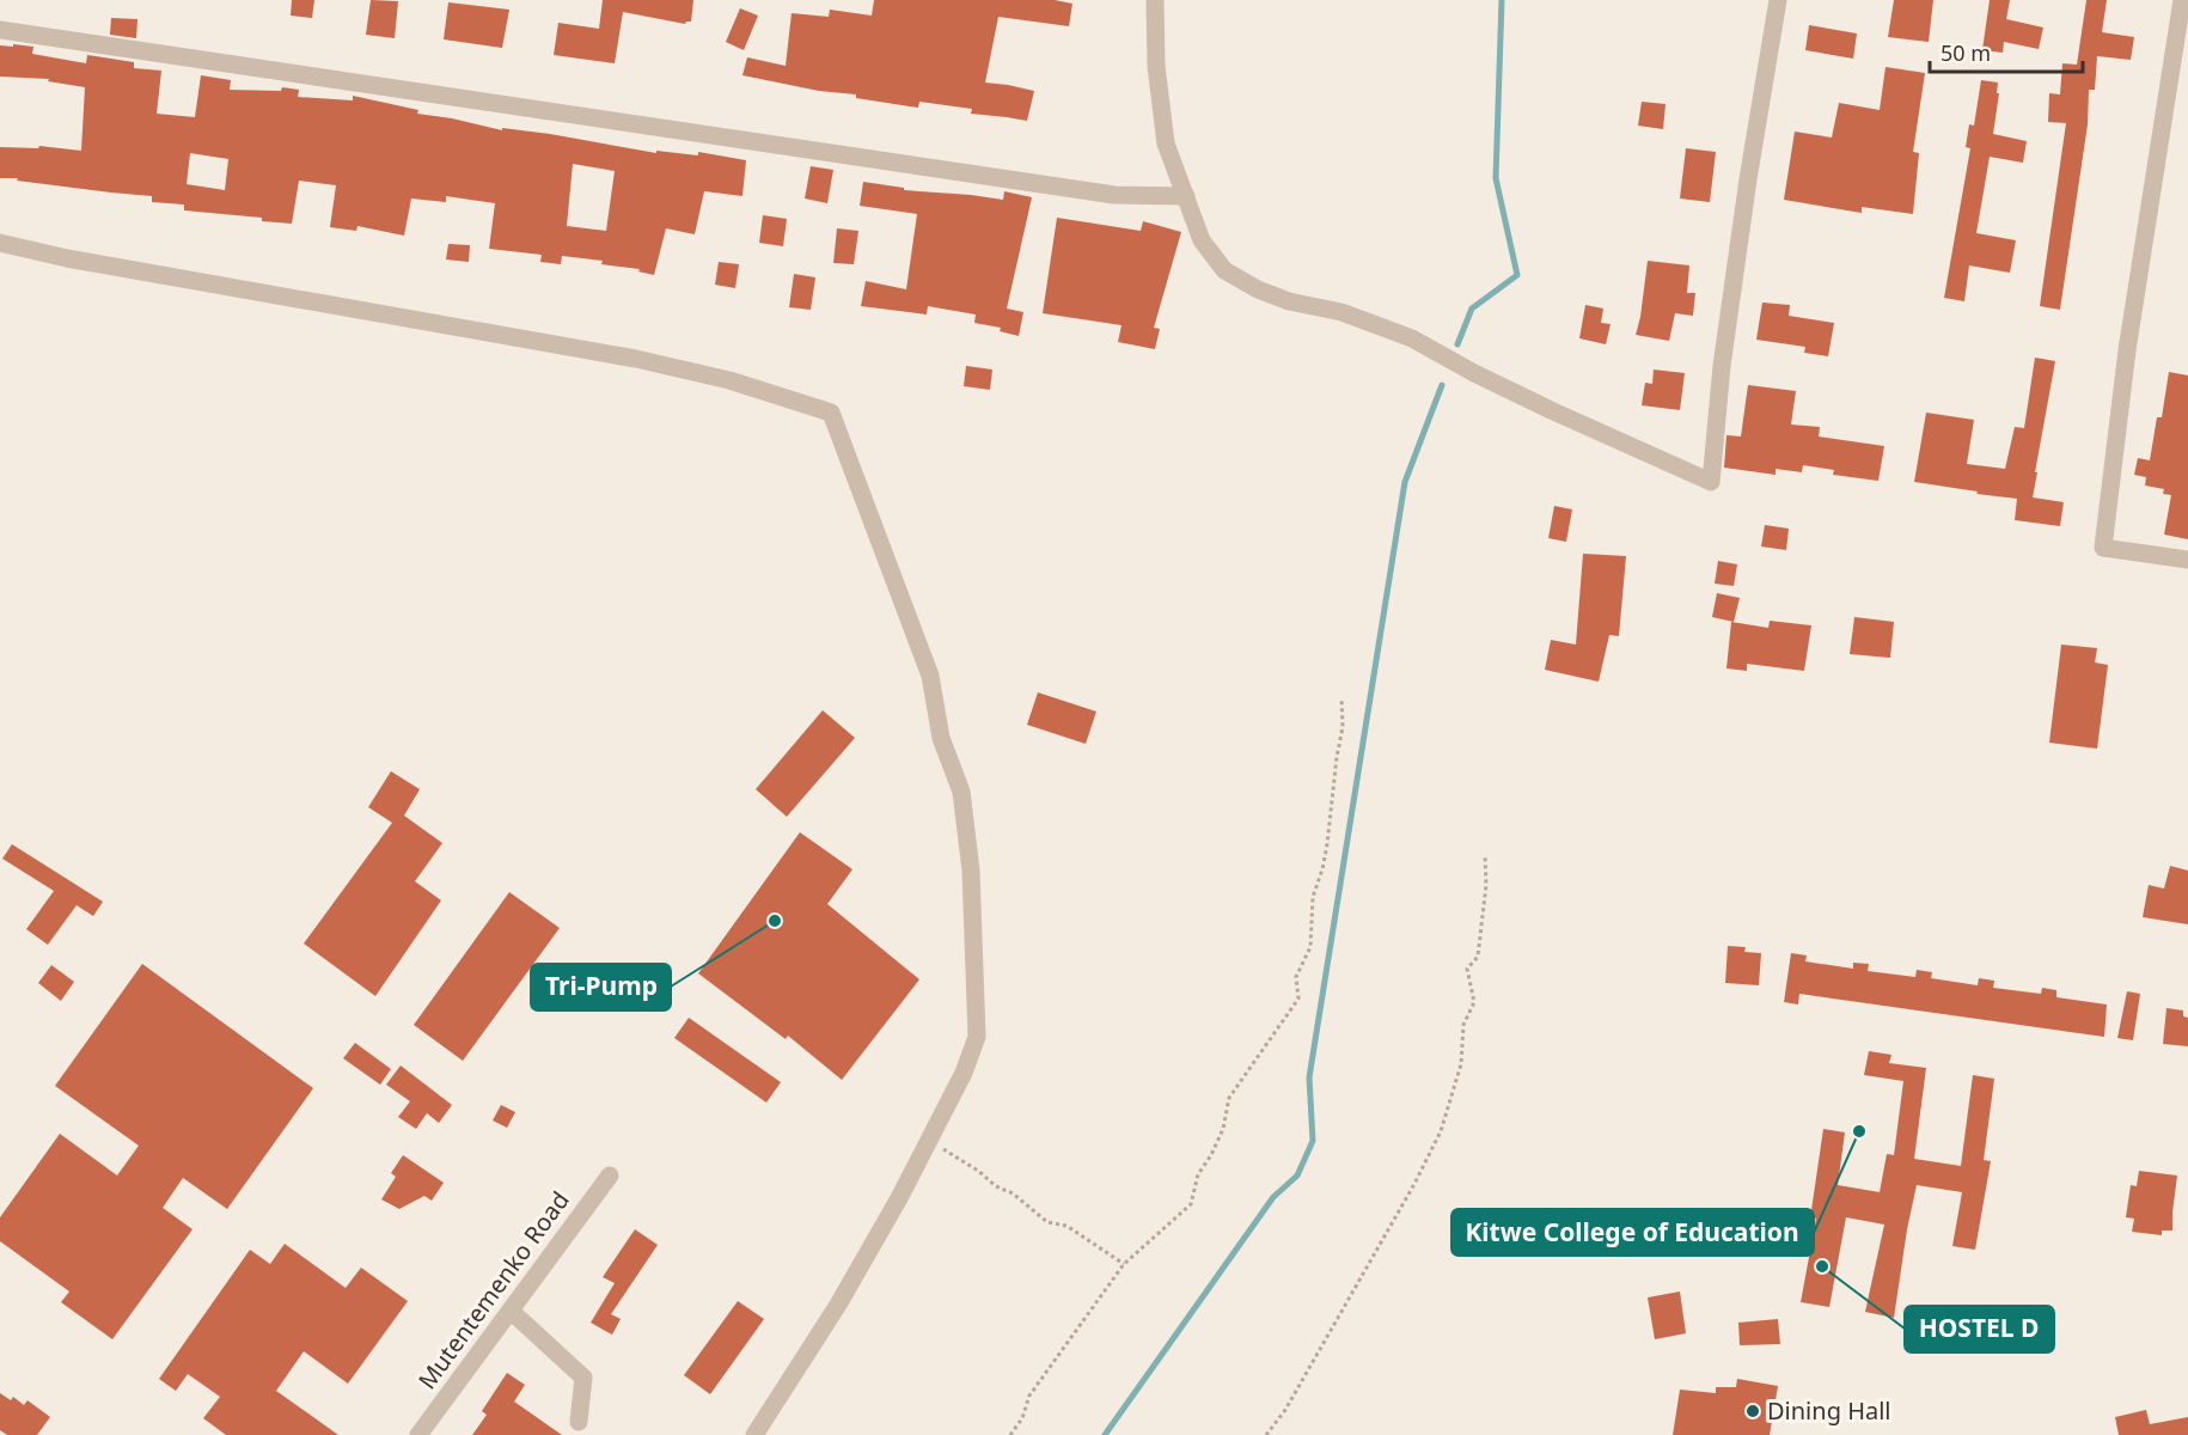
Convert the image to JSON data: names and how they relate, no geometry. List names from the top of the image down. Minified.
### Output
{"streets":{"street":["Mutentemenko Road"]},"places":["Tri-Pump","Kitwe College of Education","HOSTEL D","Dining Hall"],"scale_bar":"50 m"}
